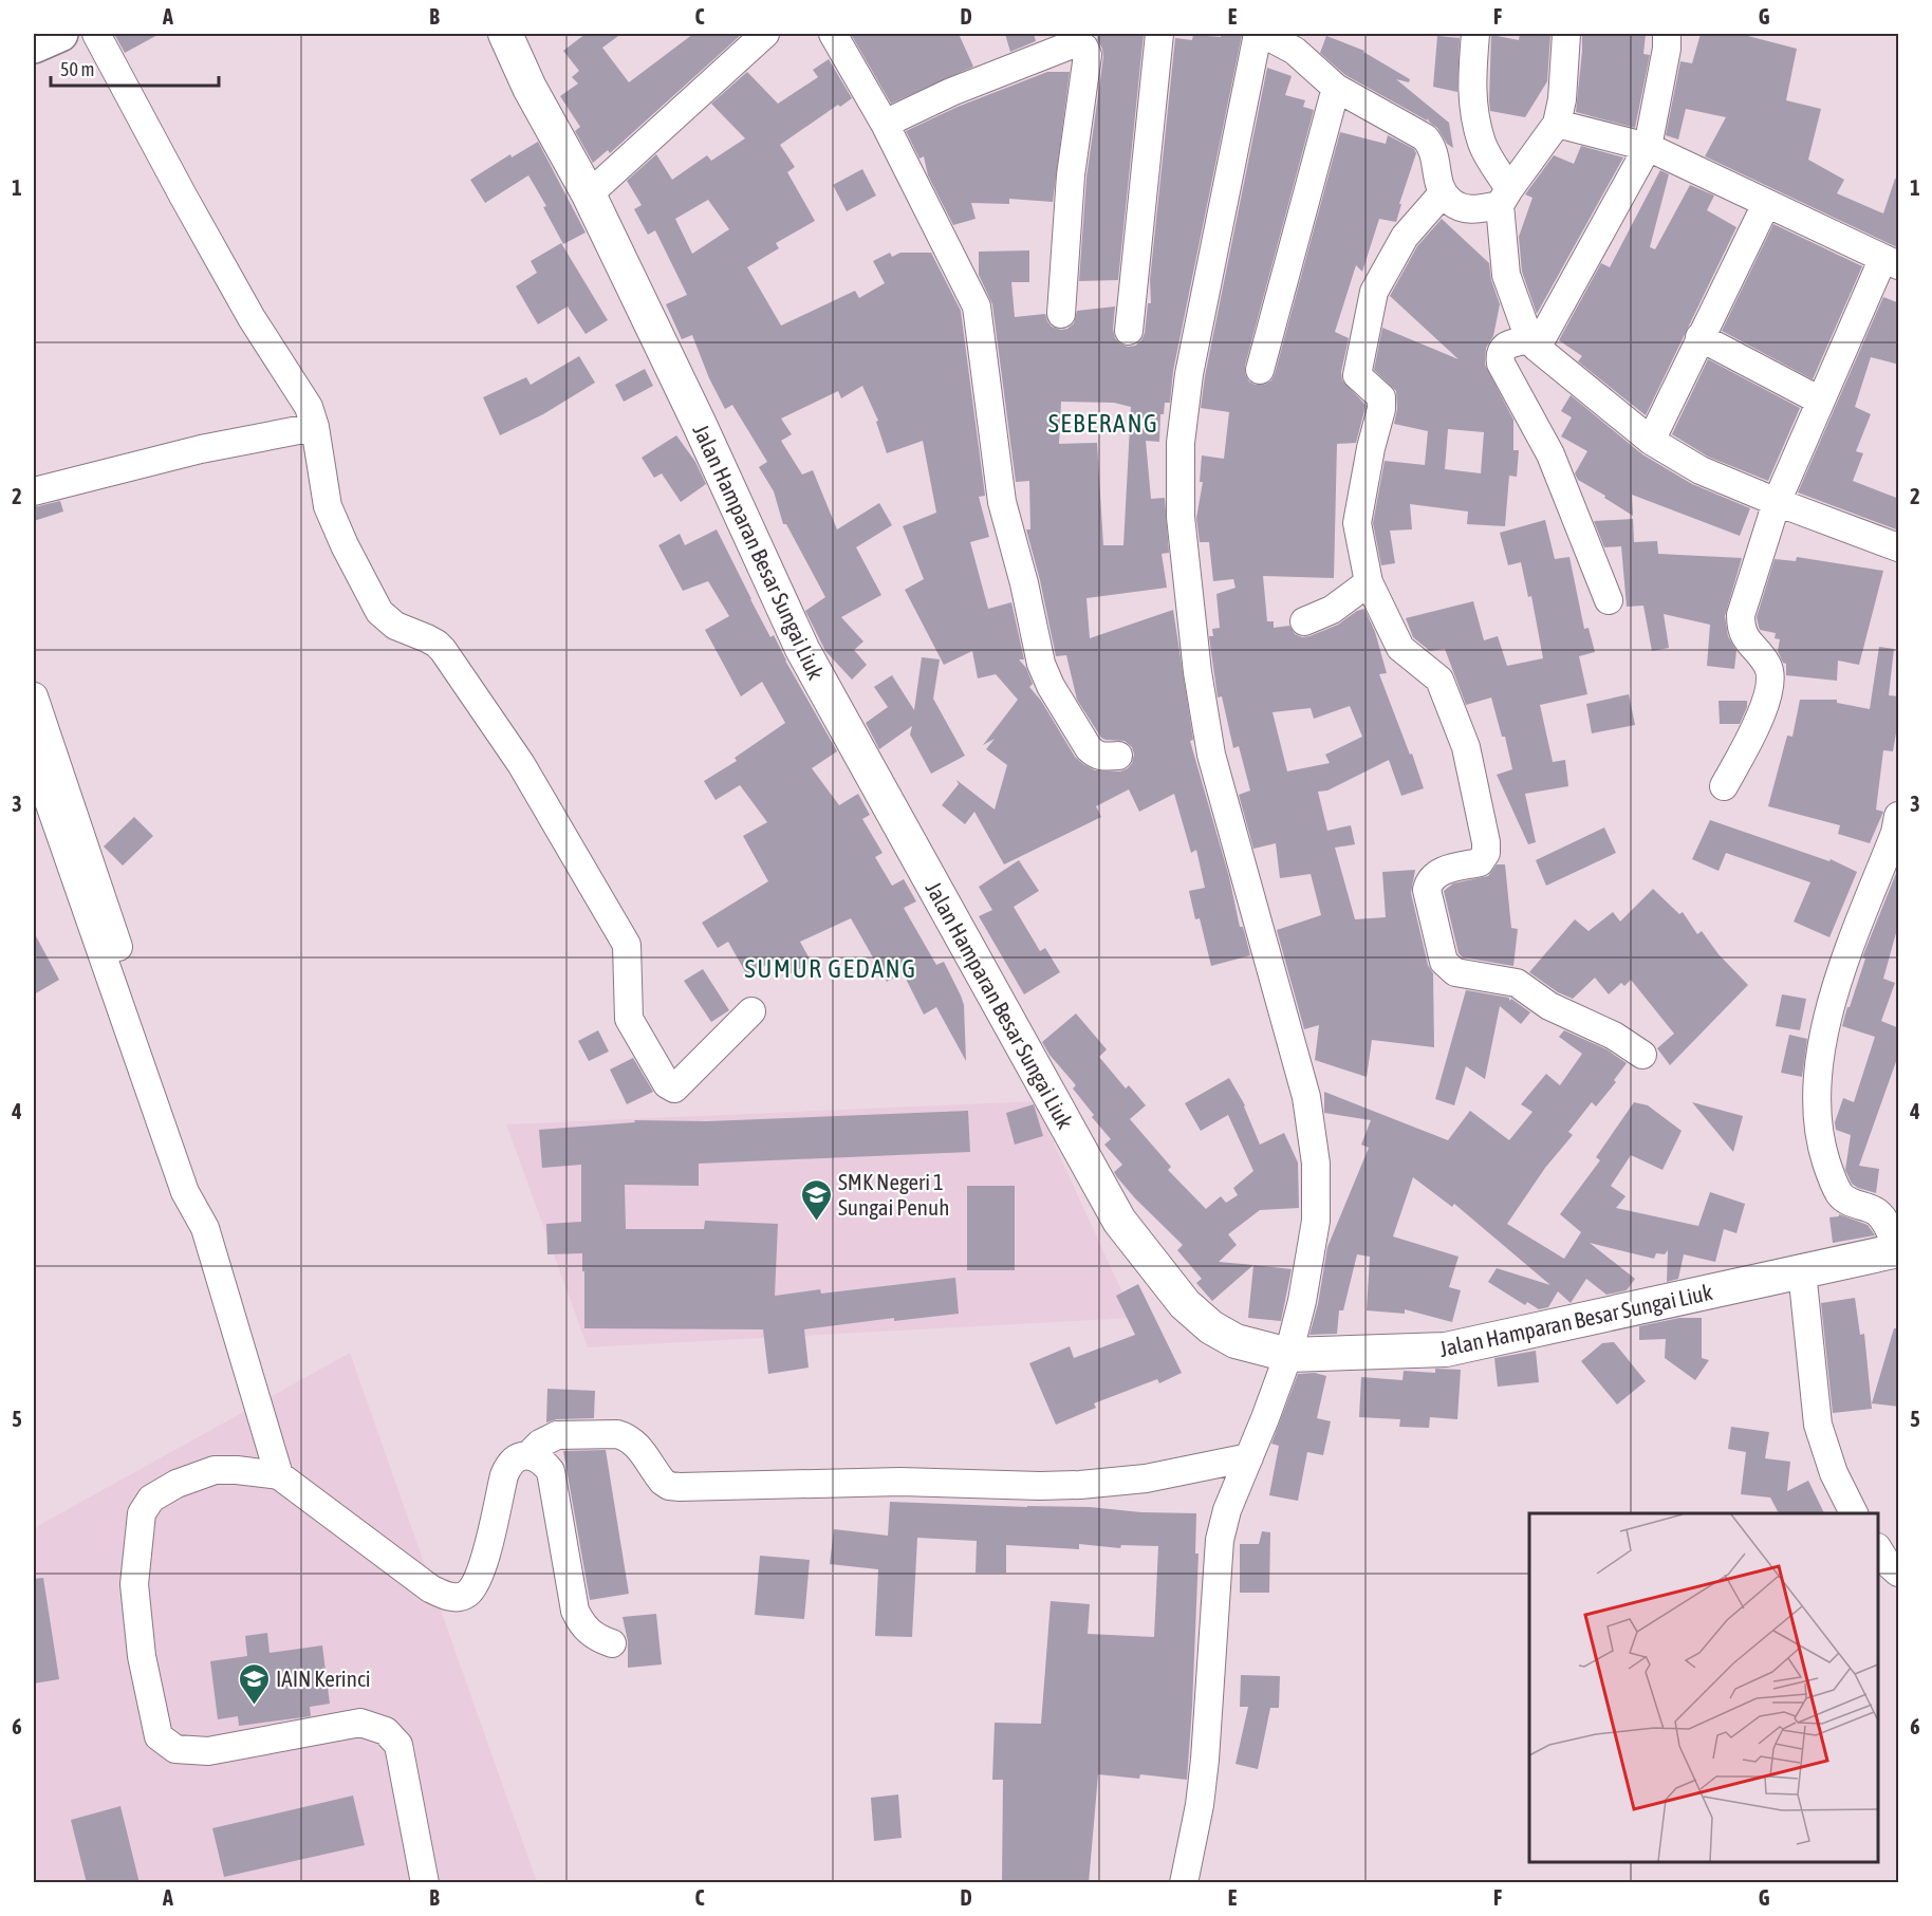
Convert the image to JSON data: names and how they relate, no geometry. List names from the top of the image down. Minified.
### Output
{"streets":{"street":["Jalan Hamparan Besar Sungai Liuk"]},"districts":["SEBERANG","SUMUR GEDANG"],"places":{"school or university":["SMK Negeri 1 Sungai Penuh","IAIN Kerinci"]},"scale_bar":"50 m","grid":{"columns":["A","B","C","D","E","F","G"],"rows":["1","2","3","4","5","6"]}}
